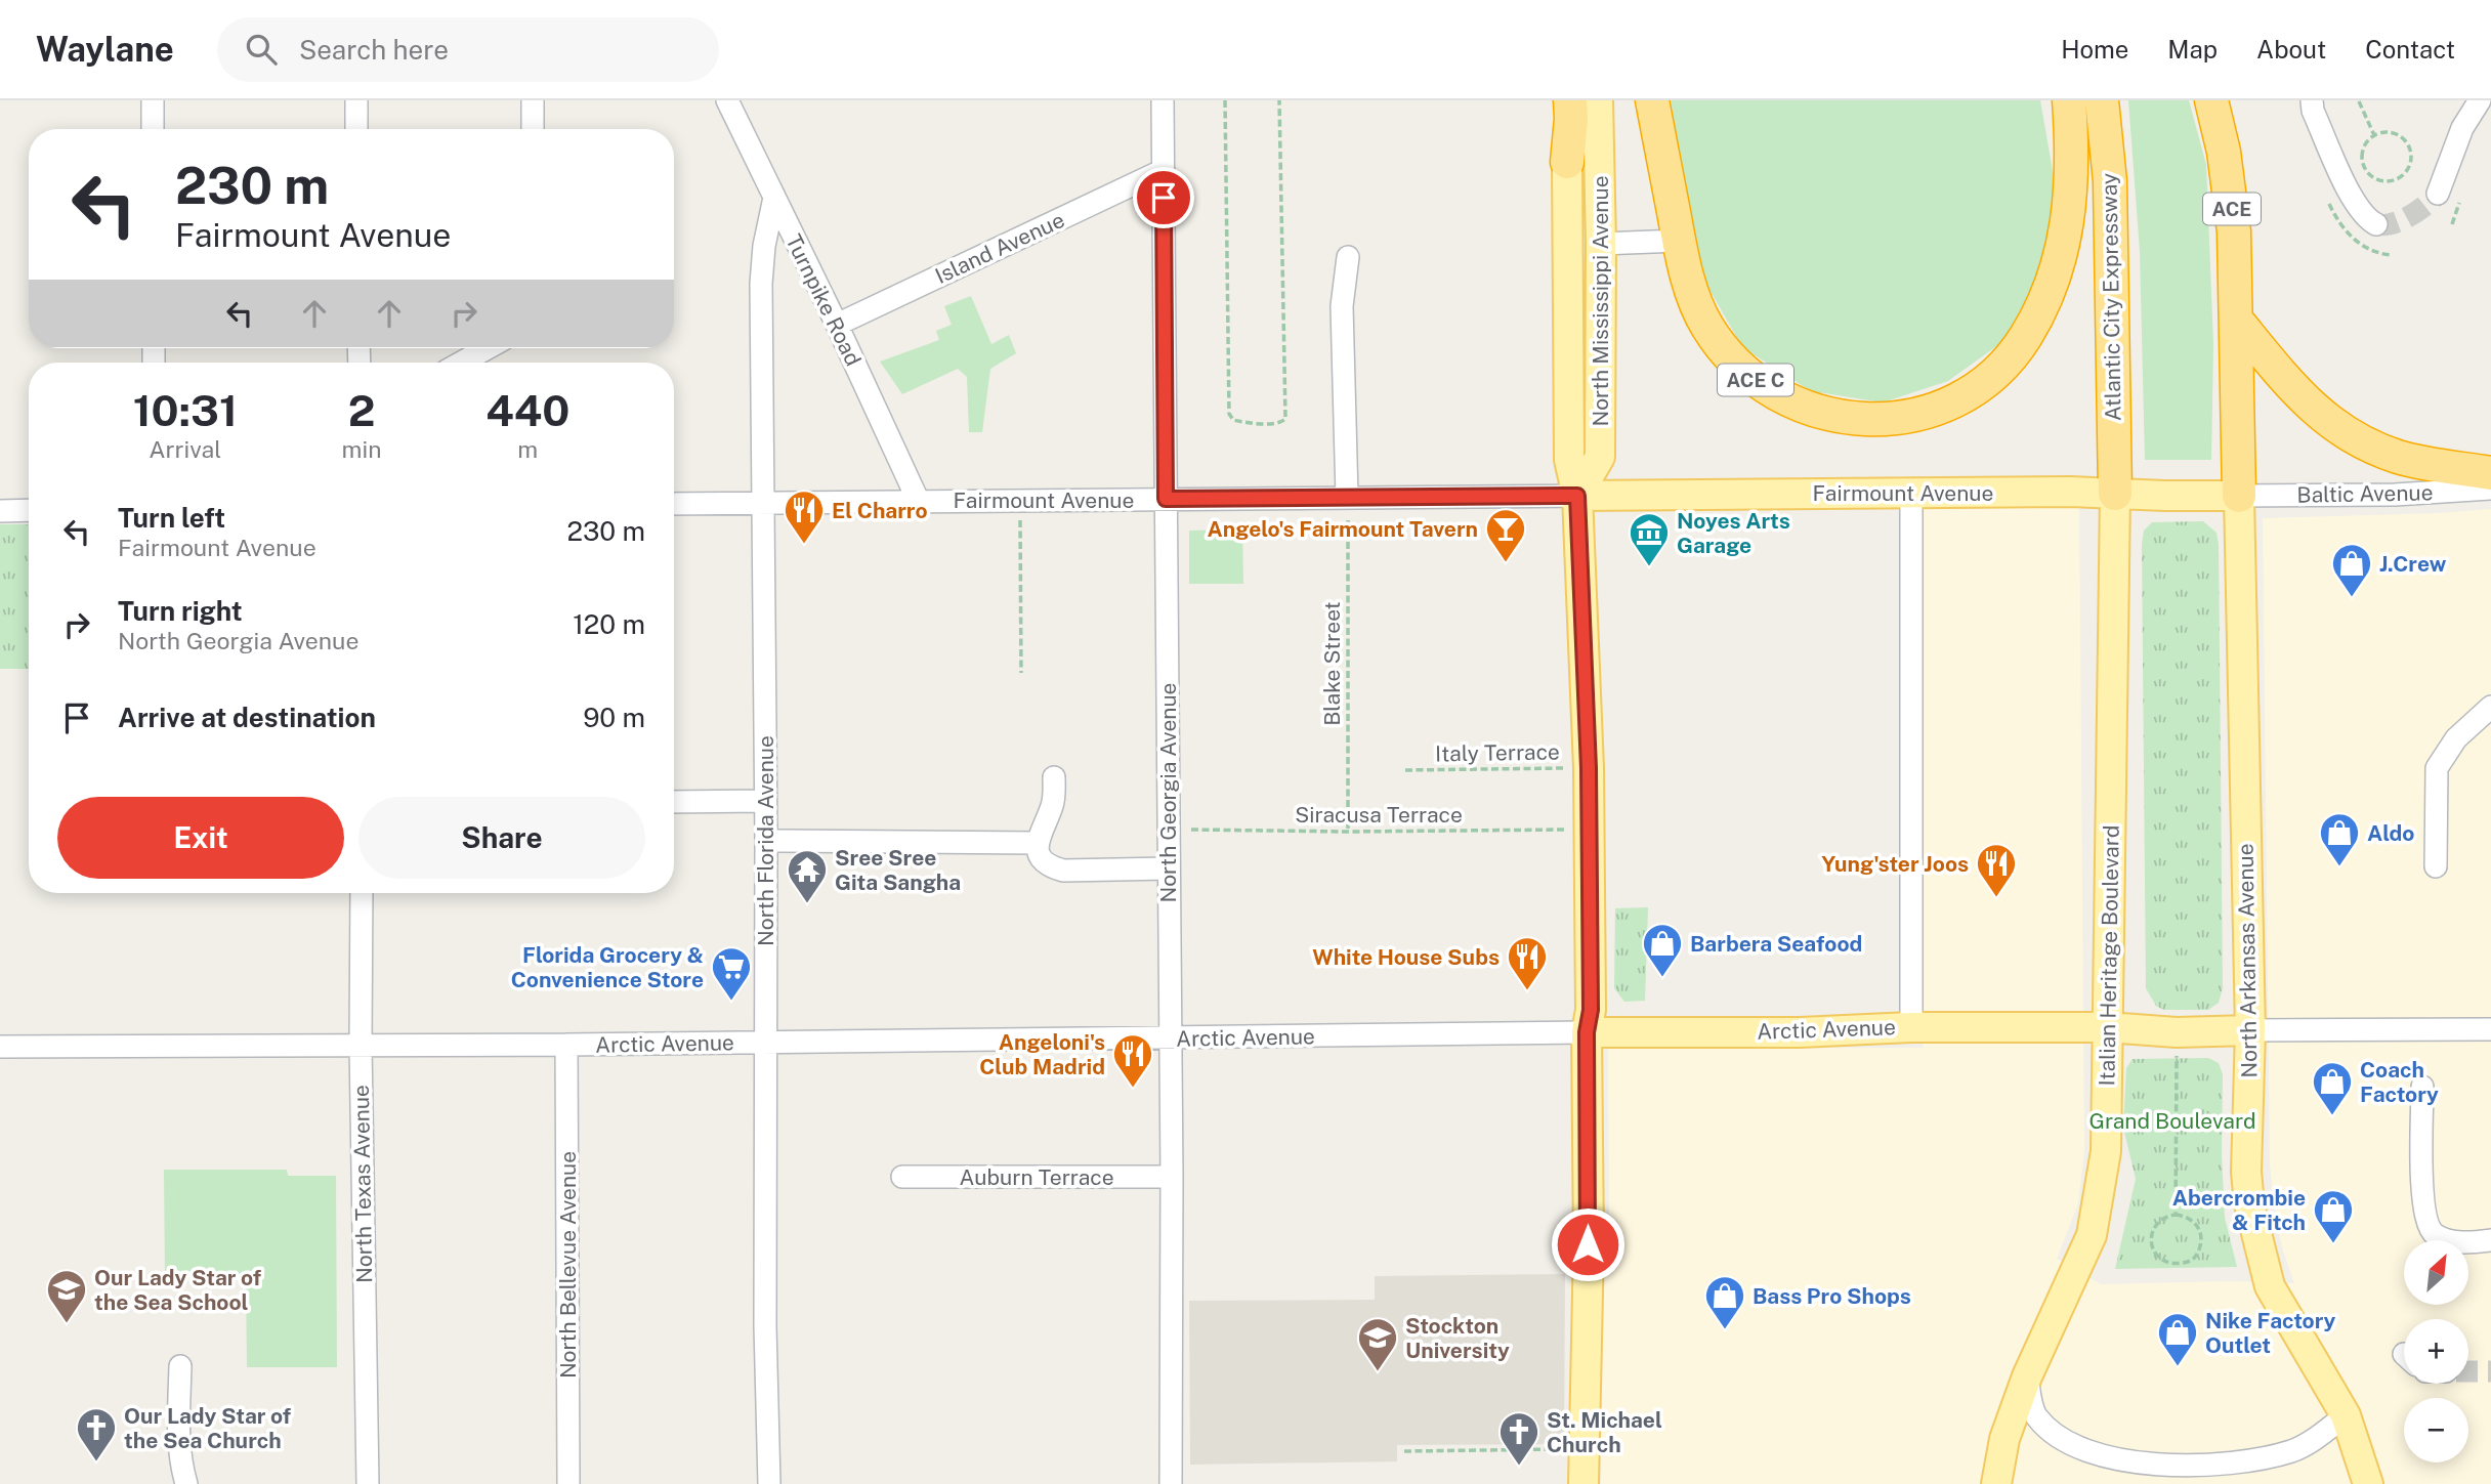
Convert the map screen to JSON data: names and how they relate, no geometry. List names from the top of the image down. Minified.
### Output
{"streets":{"highway":["ACE","Atlantic City Expressway","ACE C"],"main road":["North Mississippi Avenue","Fairmount Avenue","Italian Heritage Boulevard","North Arkansas Avenue","Arctic Avenue"],"street":["Island Avenue","Turnpike Road","Baltic Avenue","North Georgia Avenue","North Florida Avenue","Auburn Terrace","North Texas Avenue","North Bellevue Avenue"],"path":["Blake Street","Italy Terrace","Siracusa Terrace"]},"crossings":[["ACE","Fairmount Avenue"],["ACE","Baltic Avenue"],["ACE","North Arkansas Avenue"],["Island Avenue","Turnpike Road"],["Island Avenue","North Georgia Avenue"],["Atlantic City Expressway","Fairmount Avenue"],["Atlantic City Expressway","Italian Heritage Boulevard"],["Turnpike Road","Fairmount Avenue"],["Turnpike Road","North Florida Avenue"],["North Mississippi Avenue","Fairmount Avenue"],["North Mississippi Avenue","Italy Terrace"],["North Mississippi Avenue","Siracusa Terrace"],["North Mississippi Avenue","Arctic Avenue"],["Fairmount Avenue","Baltic Avenue"],["Fairmount Avenue","Blake Street"],["Fairmount Avenue","North Georgia Avenue"],["Fairmount Avenue","North Florida Avenue"],["Fairmount Avenue","Italian Heritage Boulevard"],["Fairmount Avenue","North Arkansas Avenue"],["Baltic Avenue","North Arkansas Avenue"],["Blake Street","Siracusa Terrace"],["North Georgia Avenue","Siracusa Terrace"],["North Georgia Avenue","Arctic Avenue"],["North Georgia Avenue","Auburn Terrace"],["North Florida Avenue","Arctic Avenue"],["Italian Heritage Boulevard","Arctic Avenue"],["North Arkansas Avenue","Arctic Avenue"],["Arctic Avenue","North Texas Avenue"],["Arctic Avenue","North Bellevue Avenue"]],"parks":["Grand Boulevard"],"places":{"restaurant":["El Charro","Yung'ster Joos","White House Subs","Angeloni's Club Madrid"],"bar":["Angelo's Fairmount Tavern"],"museum":["Noyes Arts Garage"],"shop":["J.Crew","Aldo","Barbera Seafood","Coach Factory","Abercrombie & Fitch","Bass Pro Shops","Nike Factory Outlet"],"temple":["Sree Sree Gita Sangha"],"supermarket":["Florida Grocery & Convenience Store"],"school or university":["Our Lady Star of the Sea School","Stockton University"],"church":["Our Lady Star of the Sea Church","St. Michael Church"]},"north":"top right","page":{"header":"Waylane","search":"Search here","nav":["Home","Map","About","Contact"],"turn":["230 m","Fairmount Avenue"],"eta":["10:31","Arrival","2","min","440","m"],"list":[{"name":"Turn left","note":"Fairmount Avenue","value":"230 m"},{"name":"Turn right","note":"North Georgia Avenue","value":"120 m"},{"name":"Arrive at destination","value":"90 m"}],"buttons":["Exit","Share"],"map_buttons":["+","−"]}}
